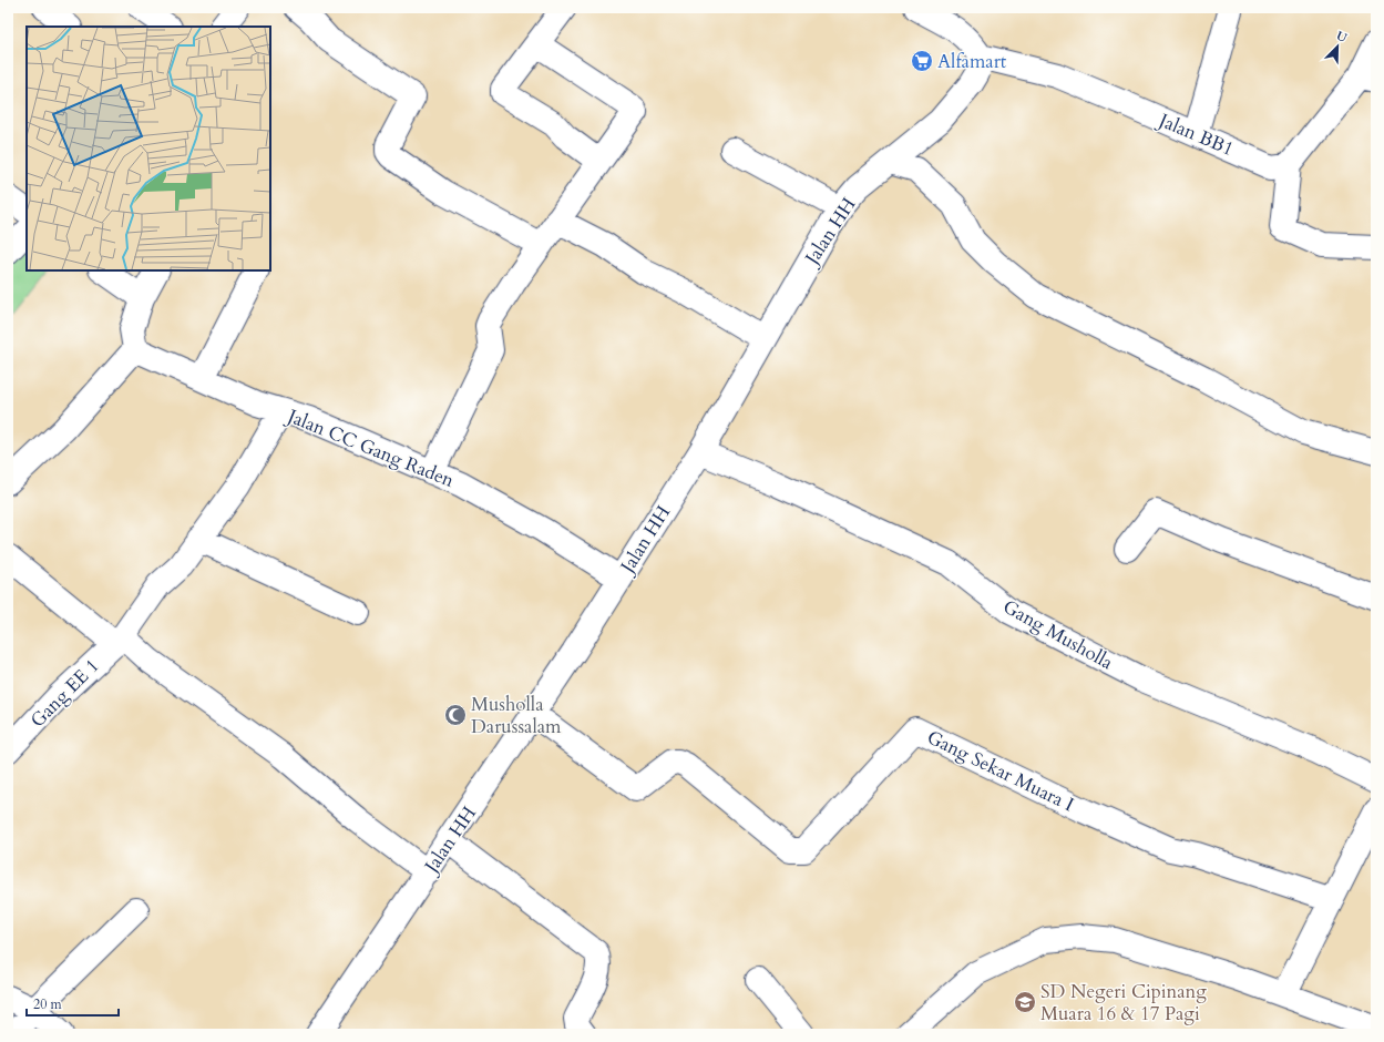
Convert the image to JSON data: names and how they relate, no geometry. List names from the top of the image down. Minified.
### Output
{"streets":{"street":["Jalan BB1","Jalan HH","Jalan CC Gang Raden","Gang Musholla","Gang EE 1","Gang Sekar Muara I"]},"crossings":[["Jalan BB1","Jalan HH"],["Jalan HH","Jalan CC Gang Raden"],["Jalan HH","Gang Musholla"],["Jalan HH","Gang Sekar Muara I"],["Jalan CC Gang Raden","Gang EE 1"]],"places":{"supermarket":["Alfamart"],"mosque":["Musholla Darussalam"],"school or university":["SD Negeri Cipinang Muara 16 & 17 Pagi"]},"scale_bar":"20 m","north":"top right"}
